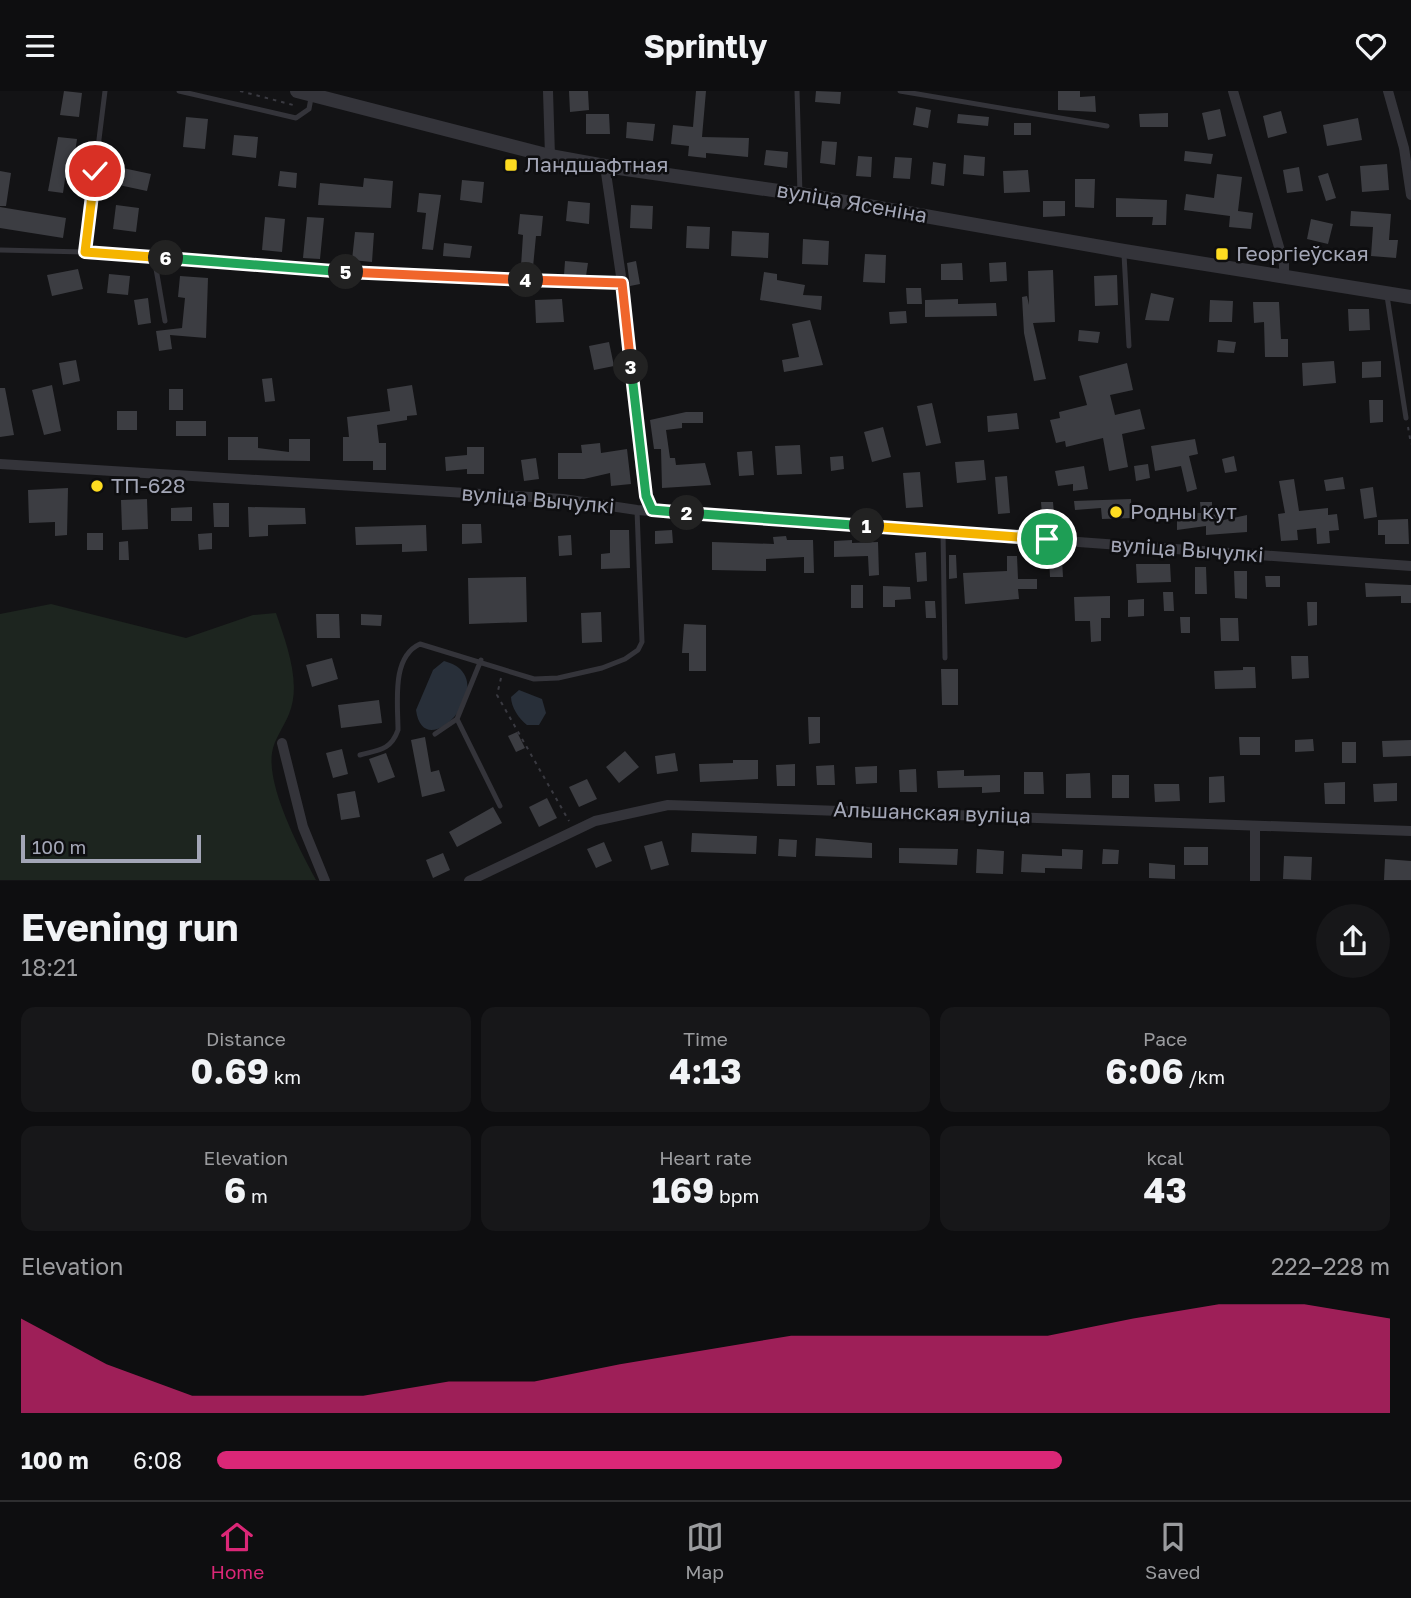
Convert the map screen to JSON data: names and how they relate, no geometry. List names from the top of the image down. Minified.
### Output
{"streets":{"street":["вуліца Ясеніна","вуліца Вычулкі","Альшанская вуліца"]},"places":{"transit":["Ландшафтная","Георгіеўская"],"other":["ТП-628","Родны кут"]},"scale_bar":"100 m","page":{"header":"Sprintly","pins":["6","5","4","3","2","1"],"scale":"100 m","heading":["Evening run","18:21"],"stats":[["Distance","0.69 km"],["Time","4:13"],["Pace","6:06 /km"],["Elevation","6 m"],["Heart rate","169 bpm"],["kcal","43"]],"chart":["Elevation","222–228 m"],"list":[{"name":"100 m","note":"6:08"}],"tabs":["Home","Map","Saved"]}}
